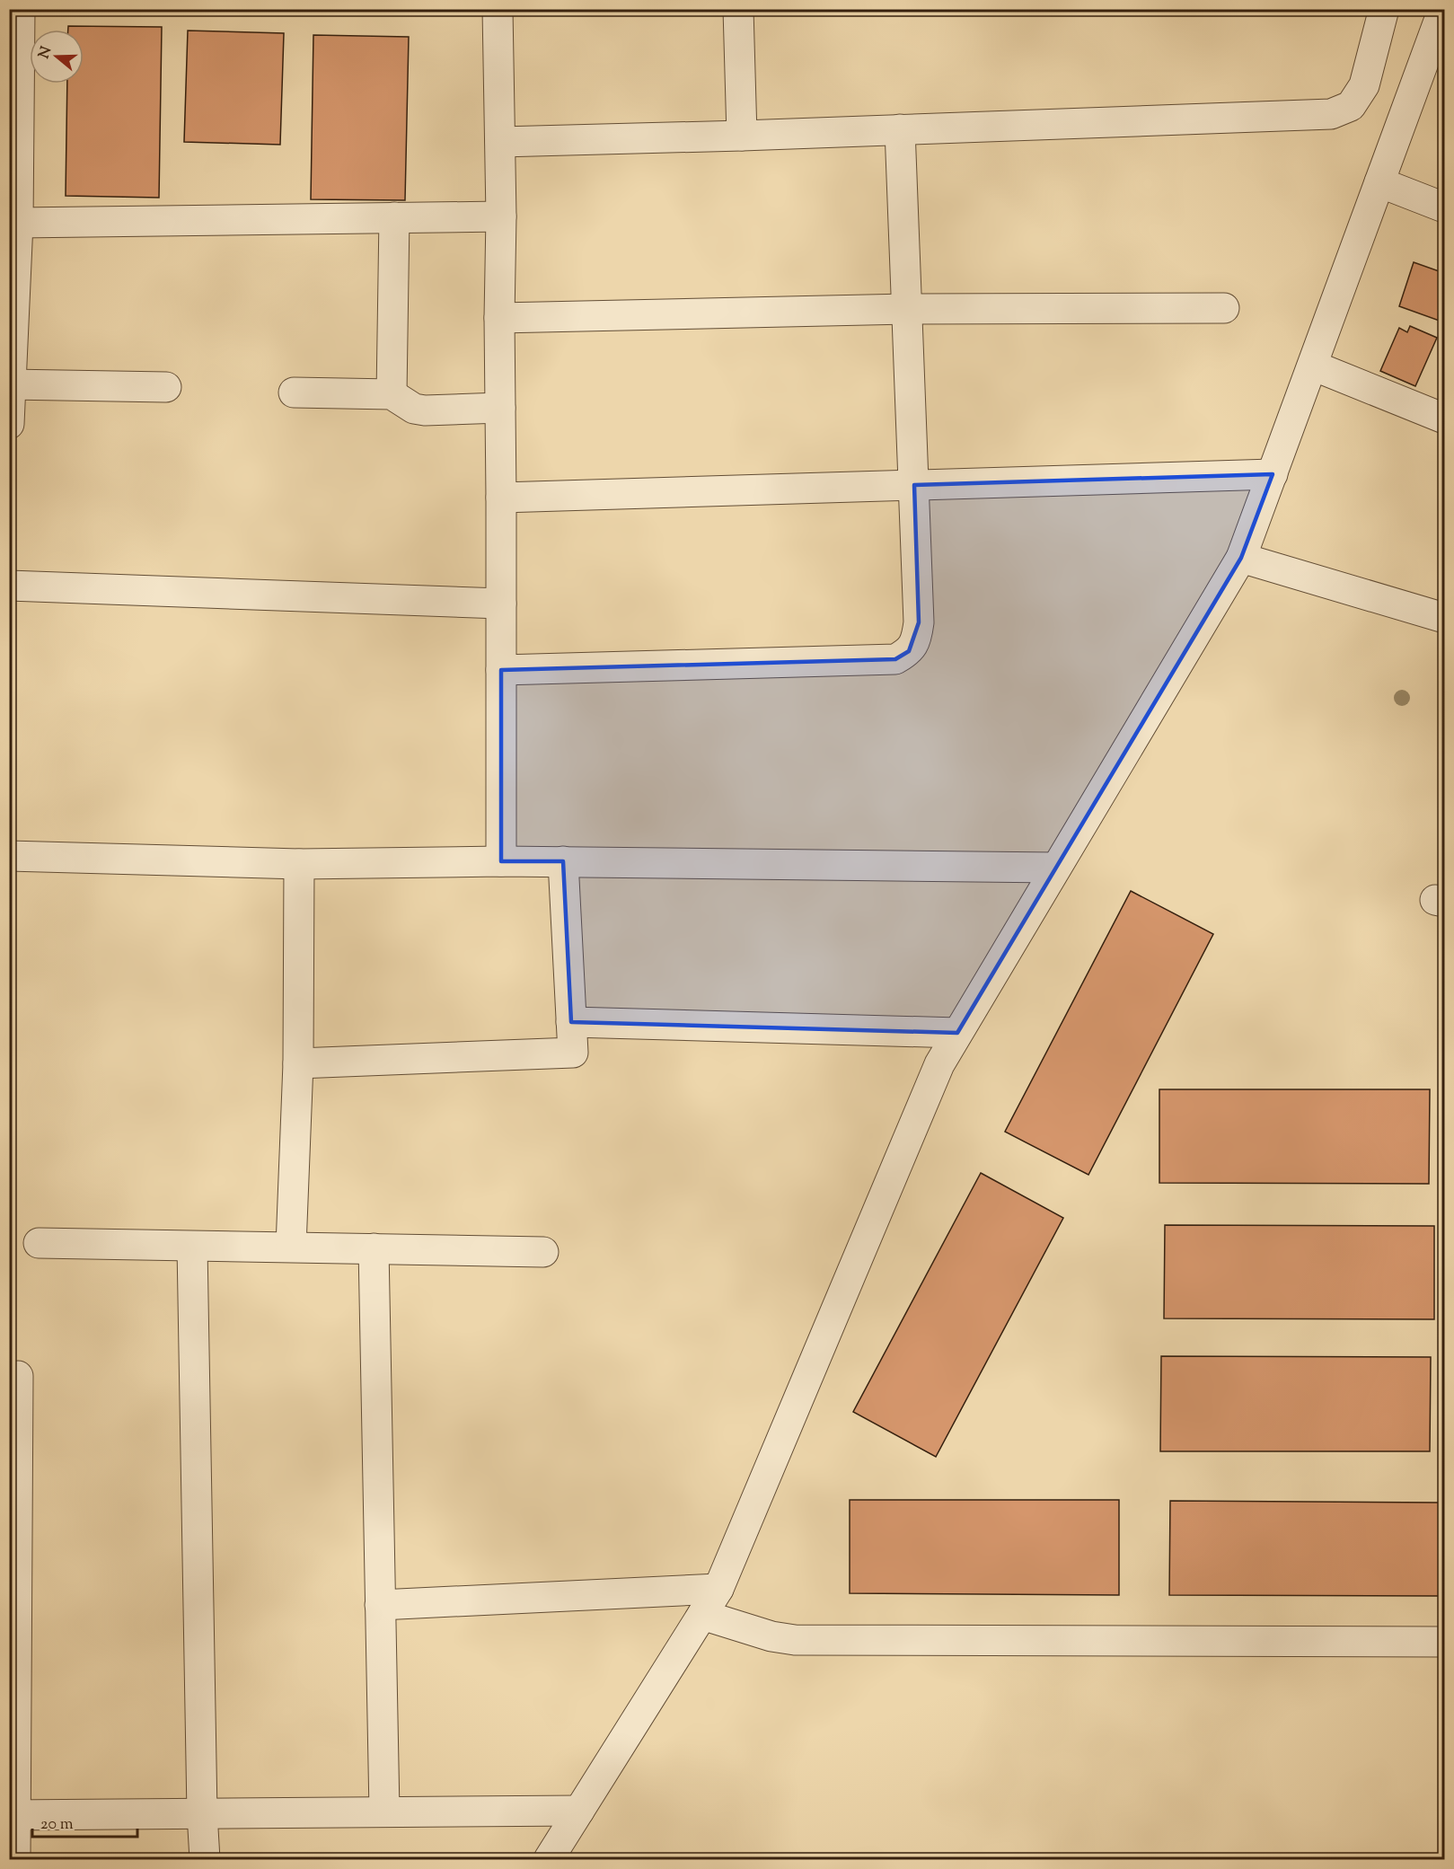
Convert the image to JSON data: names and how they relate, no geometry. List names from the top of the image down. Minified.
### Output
{"scale_bar":"20 m","north":"left"}
